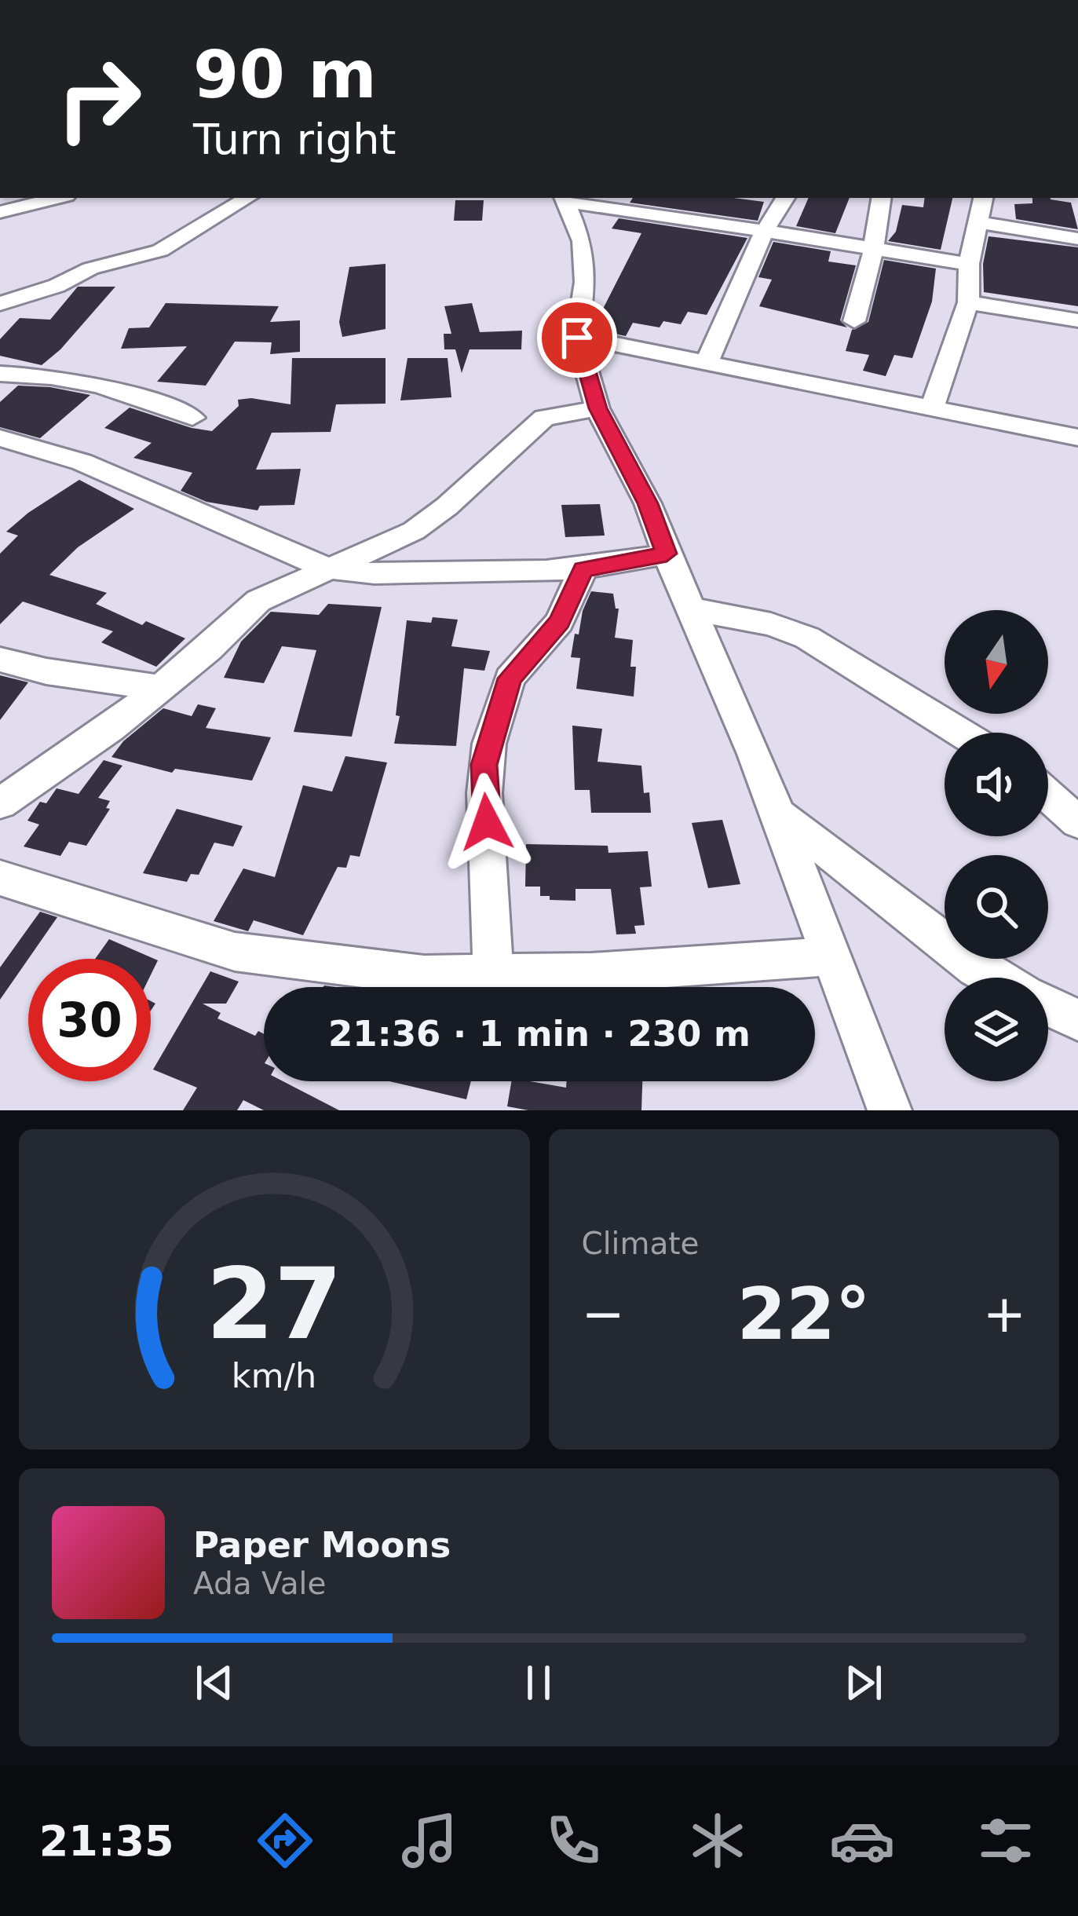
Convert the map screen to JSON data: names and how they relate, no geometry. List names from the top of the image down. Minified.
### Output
{"north":"bottom","page":{"turn":["90 m","Turn right"],"limit":"30","trip":"21:36 · 1 min · 230 m","tile":"Climate","heat":["−","22°","+"],"song":["Paper Moons","Ada Vale"],"tabs":"21:35","gauge":["27","km/h"]}}
